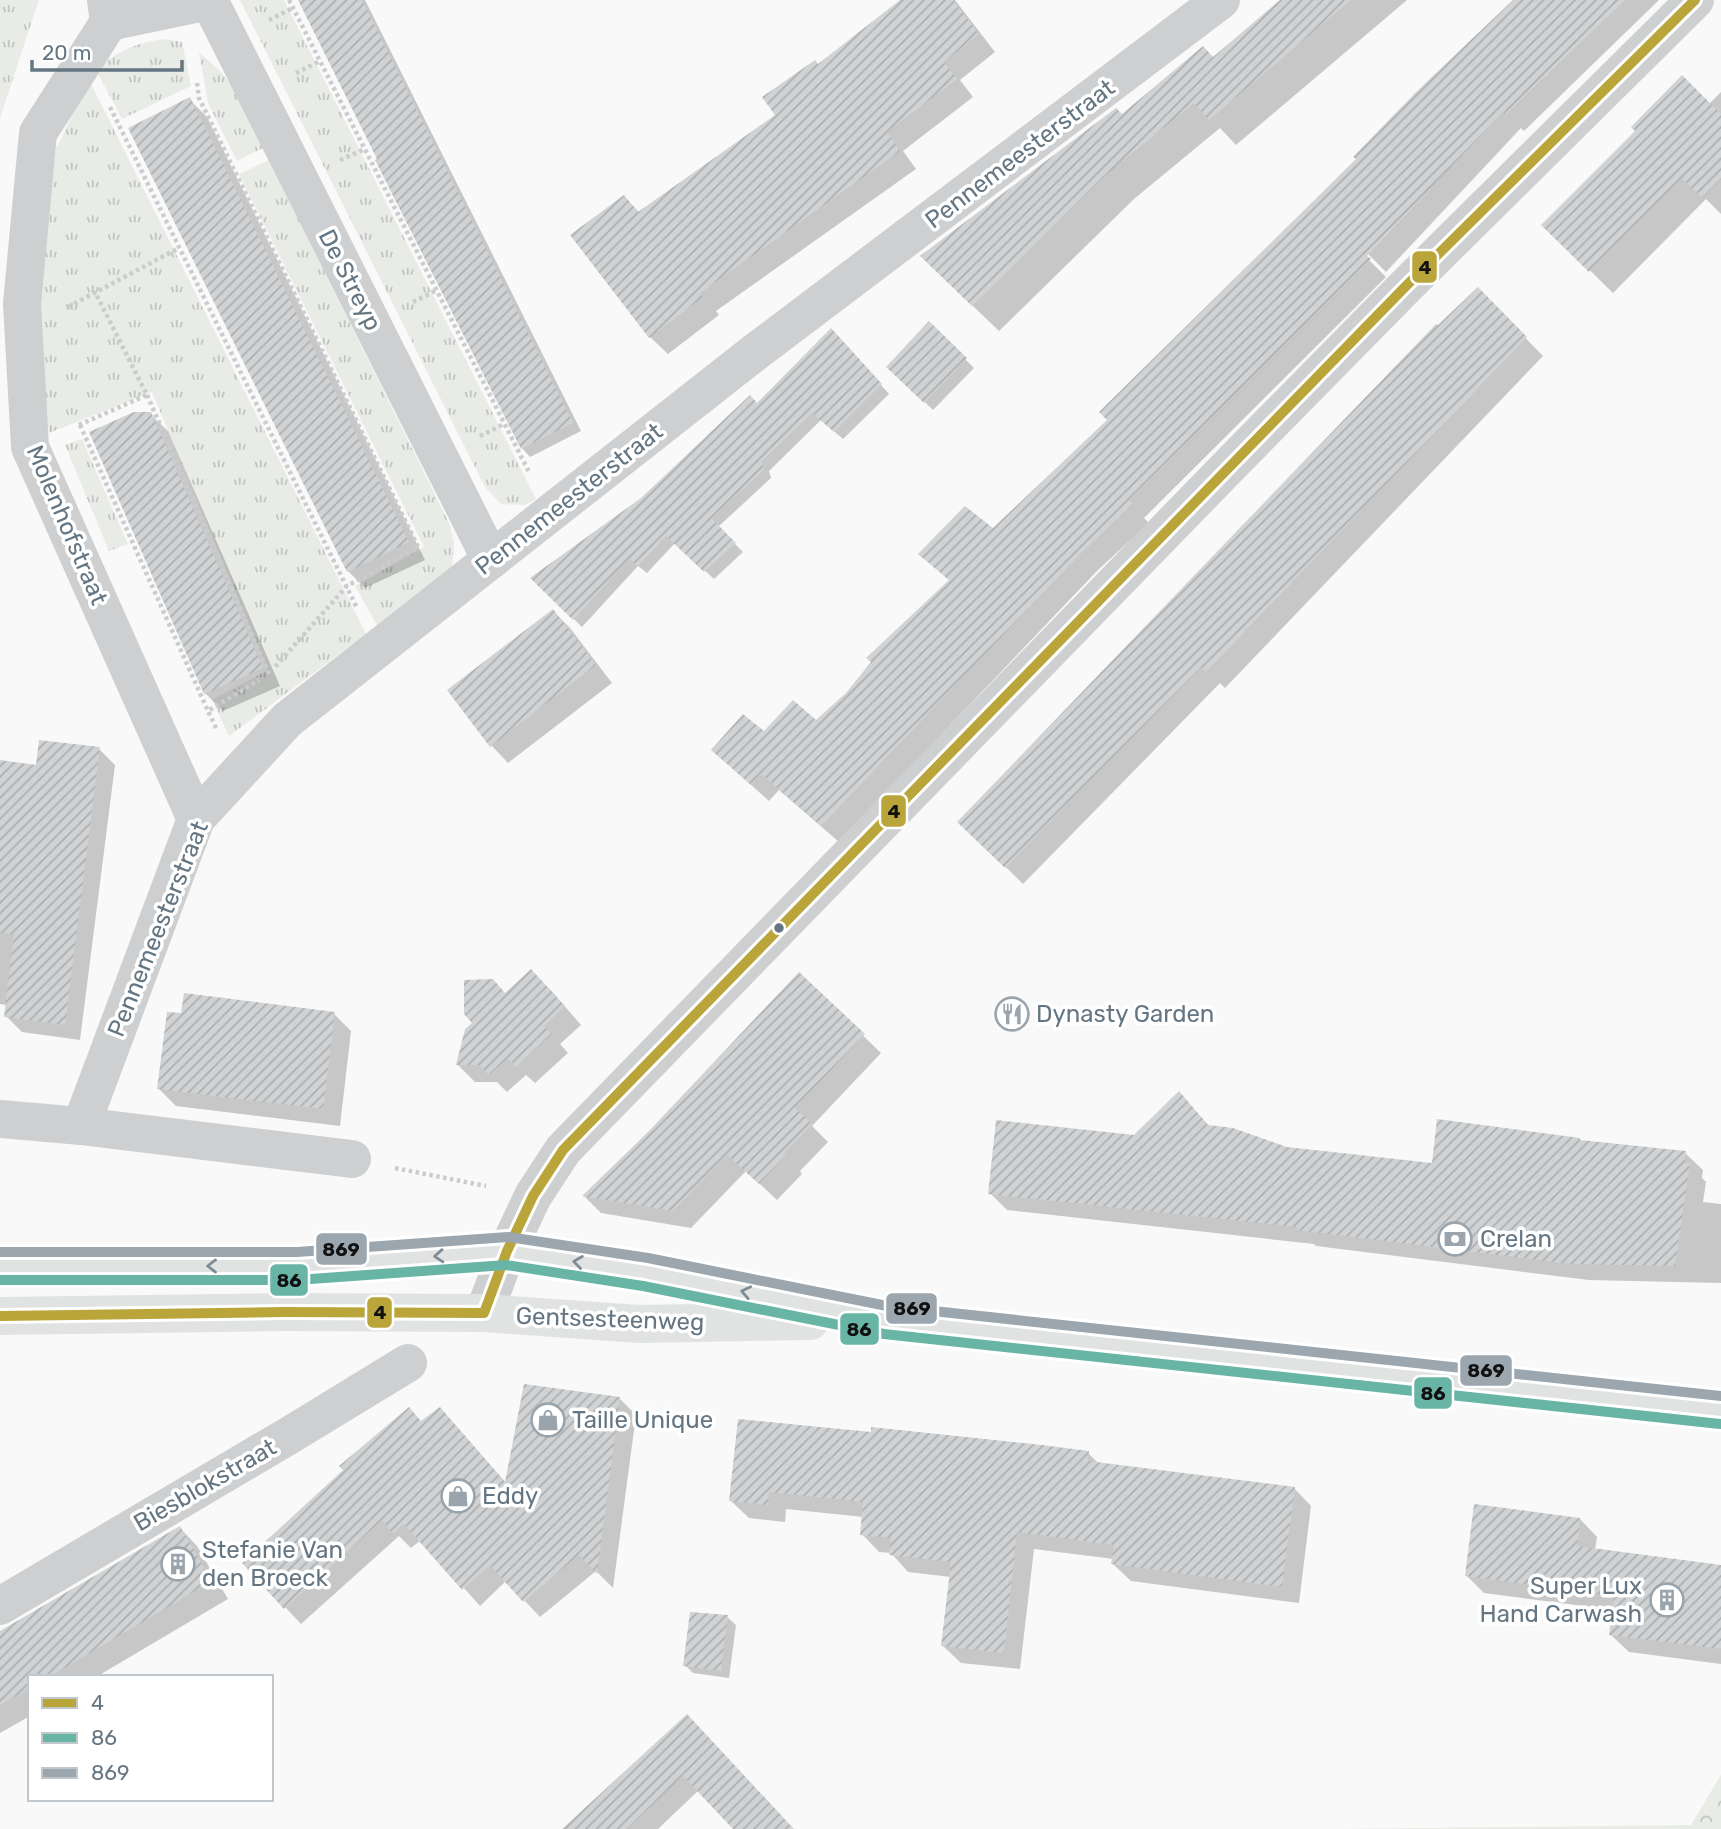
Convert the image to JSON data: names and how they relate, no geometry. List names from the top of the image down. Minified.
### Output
{"streets":{"main road":["Gentsesteenweg"],"street":["Pennemeesterstraat","De Streyp","Molenhofstraat","Biesblokstraat"]},"crossings":[["Pennemeesterstraat","De Streyp"],["Pennemeesterstraat","Molenhofstraat"],["De Streyp","Molenhofstraat"]],"places":{"restaurant":["Dynasty Garden"],"bank":["Crelan"],"shop":["Taille Unique","Eddy"],"building":["Stefanie Van den Broeck","Super Lux Hand Carwash"]},"lines":["transit line 4","transit line 869","transit line 86"],"legend":["4","86","869"],"scale_bar":"20 m"}
